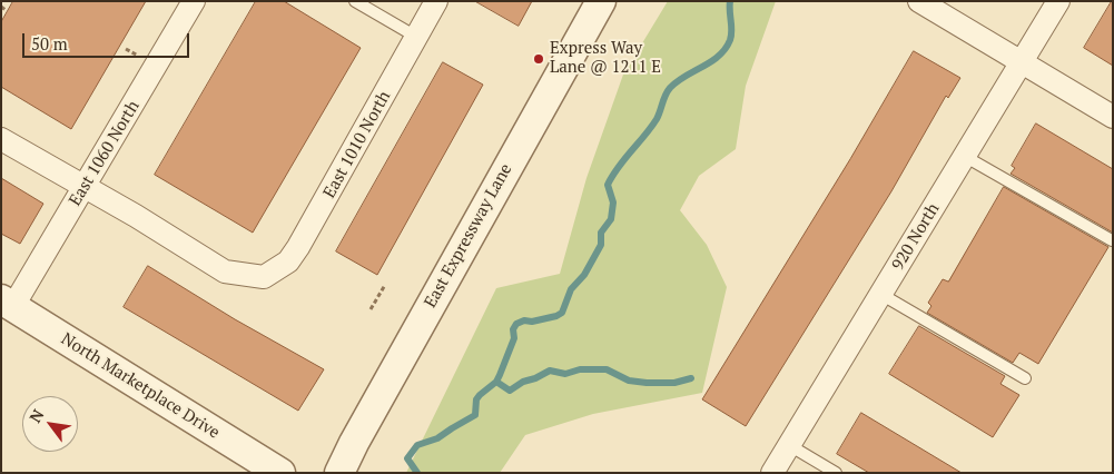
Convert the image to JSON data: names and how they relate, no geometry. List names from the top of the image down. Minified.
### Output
{"streets":{"street":["East 1010 North","East 1060 North","East Expressway Lane","920 North","North Marketplace Drive"]},"crossings":[["East 1010 North","East 1060 North"],["East 1060 North","North Marketplace Drive"]],"places":["Express Way Lane @ 1211 E"],"scale_bar":"50 m","north":"top left"}
